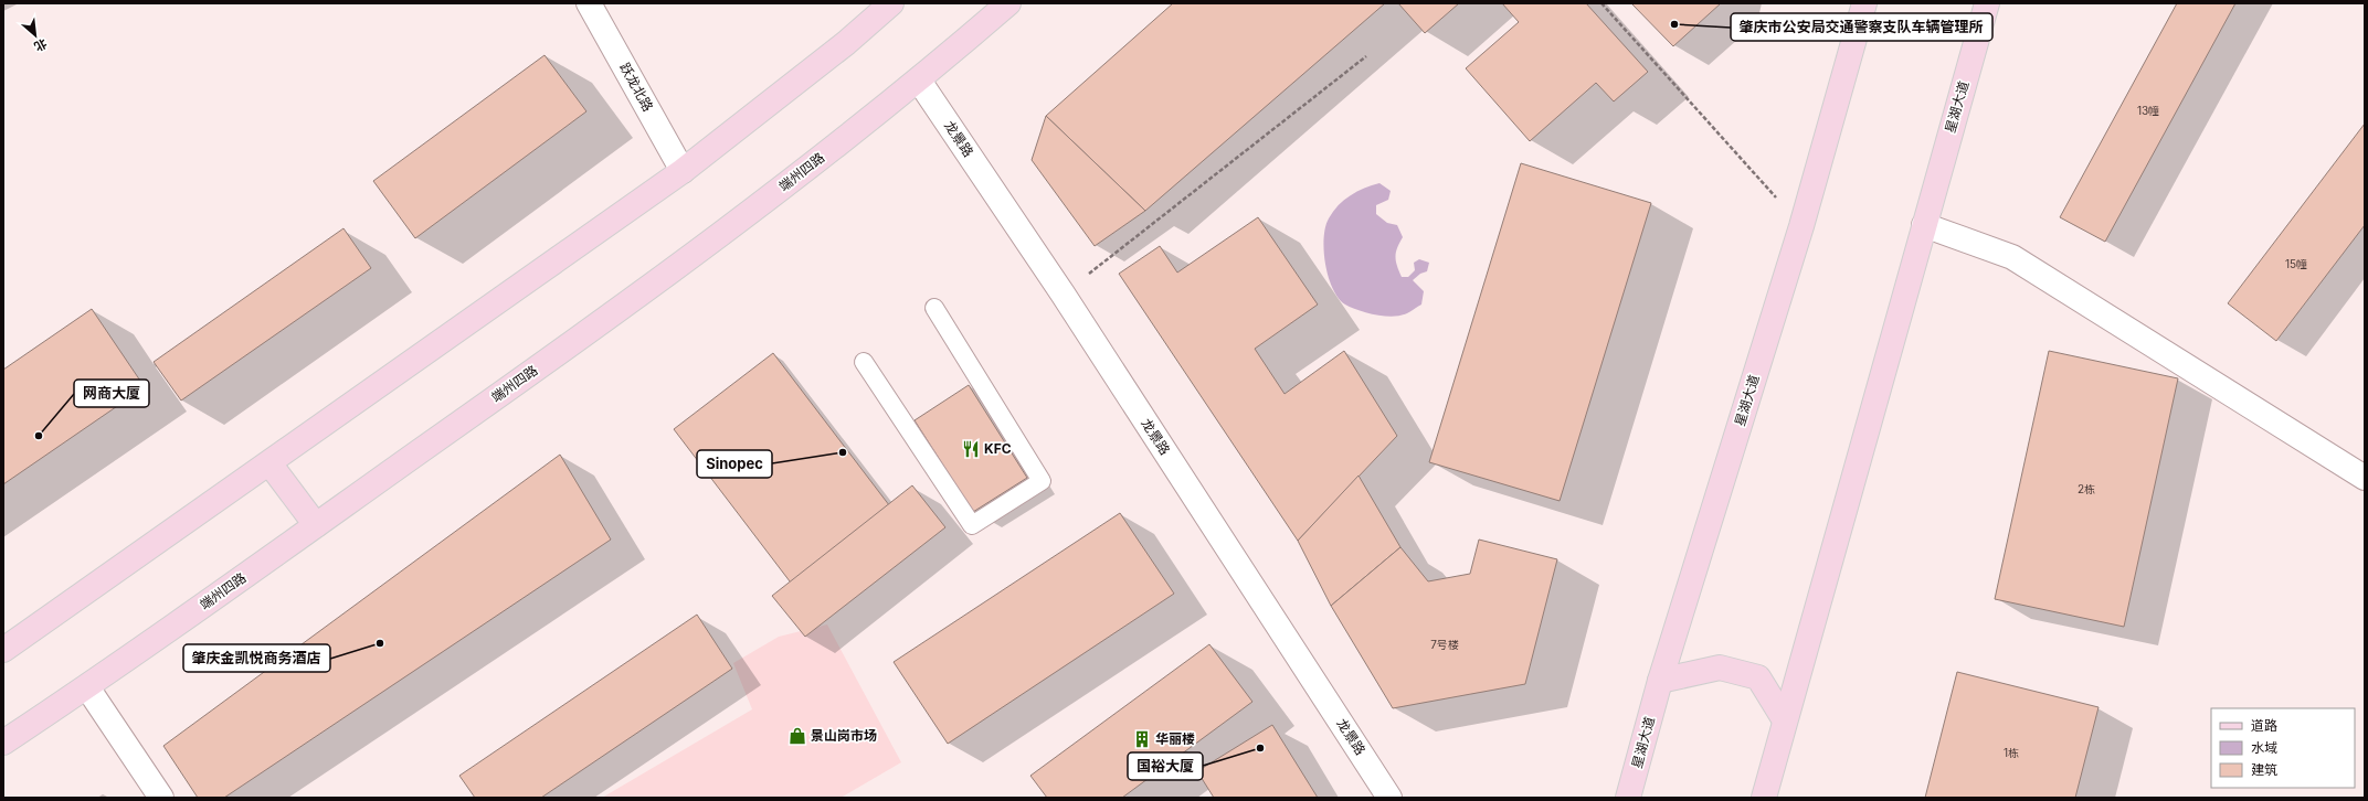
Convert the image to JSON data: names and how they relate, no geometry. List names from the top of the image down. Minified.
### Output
{"streets":{"main road":["星湖大道","端州四路"],"street":["跃龙北路","龙景路"]},"crossings":[["龙景路","端州四路"]],"places":{"other":["肇庆市公安局交通警察支队车辆管理所","网商大厦","Sinopec","肇庆金凯悦商务酒店","国裕大厦"],"restaurant":["KFC"],"shop":["景山岗市场"],"building":["华丽楼"]},"house_numbers":["13幢","15幢","2栋","7号楼","1栋"],"legend":["道路","水域","建筑"],"north":"bottom right"}
